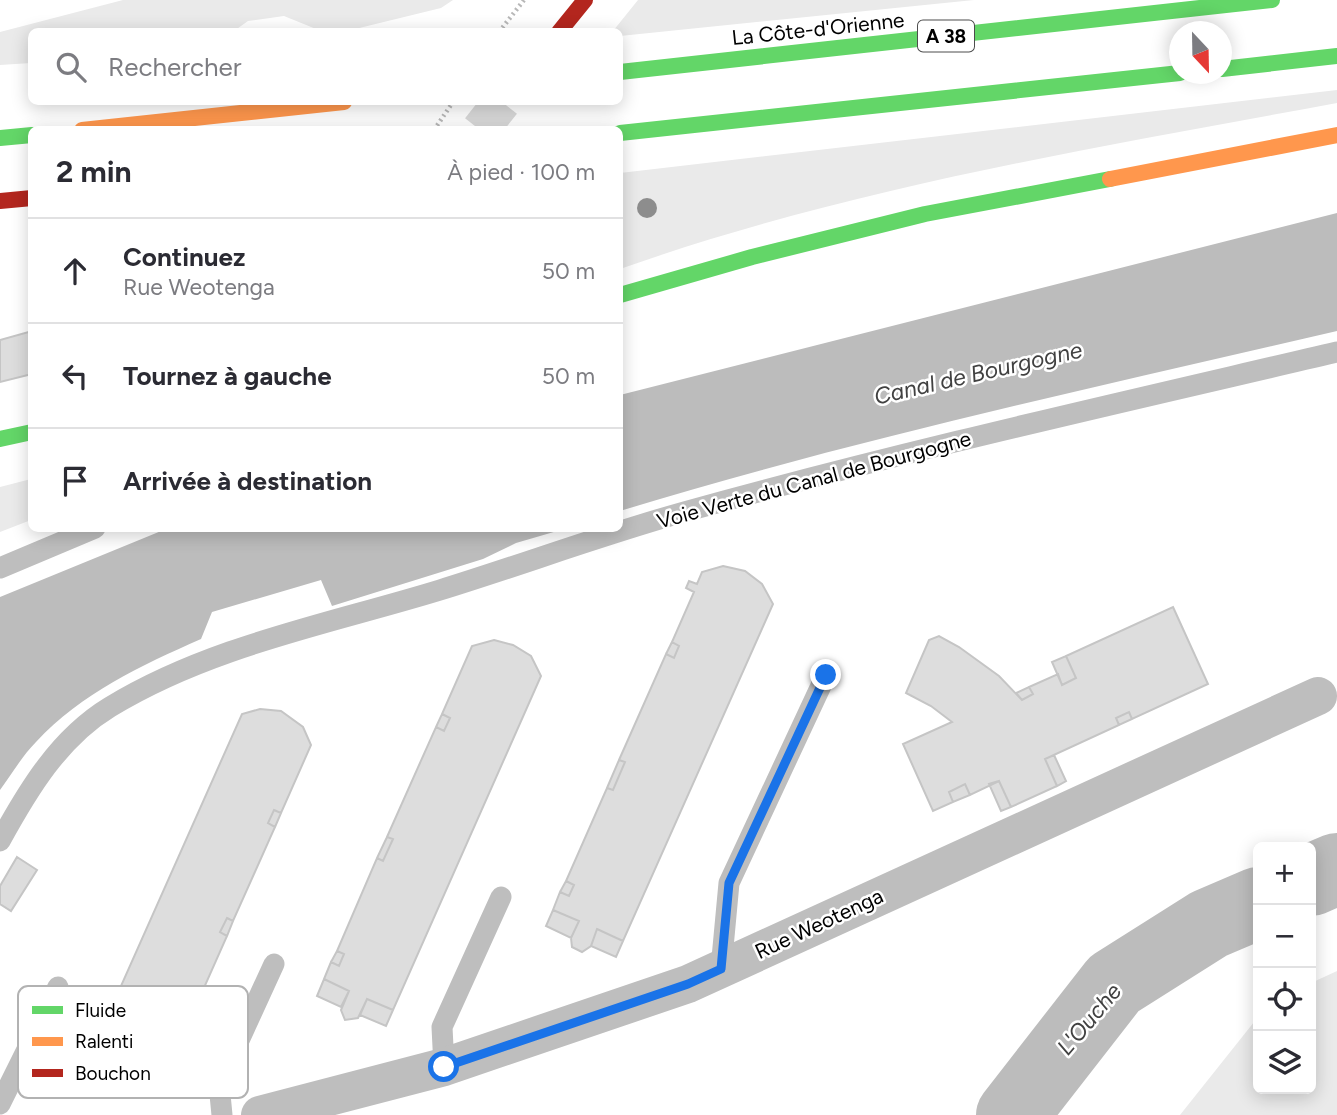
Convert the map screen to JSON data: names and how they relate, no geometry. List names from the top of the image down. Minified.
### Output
{"streets":{"main road":["La Côte-d'Orienne","A 38"],"street":["Rue Weotenga"],"lane":["Voie Verte du Canal de Bourgogne"]},"water":["Canal de Bourgogne","L'Ouche"],"legend":["Fluide","Ralenti","Bouchon"],"north":"bottom","page":{"search":"Rechercher","heading":["2 min","À pied · 100 m"],"list":[["Continuez","Rue Weotenga","50 m"],["Tournez à gauche","50 m"],"Arrivée à destination"],"map_buttons":["+","−"]}}
